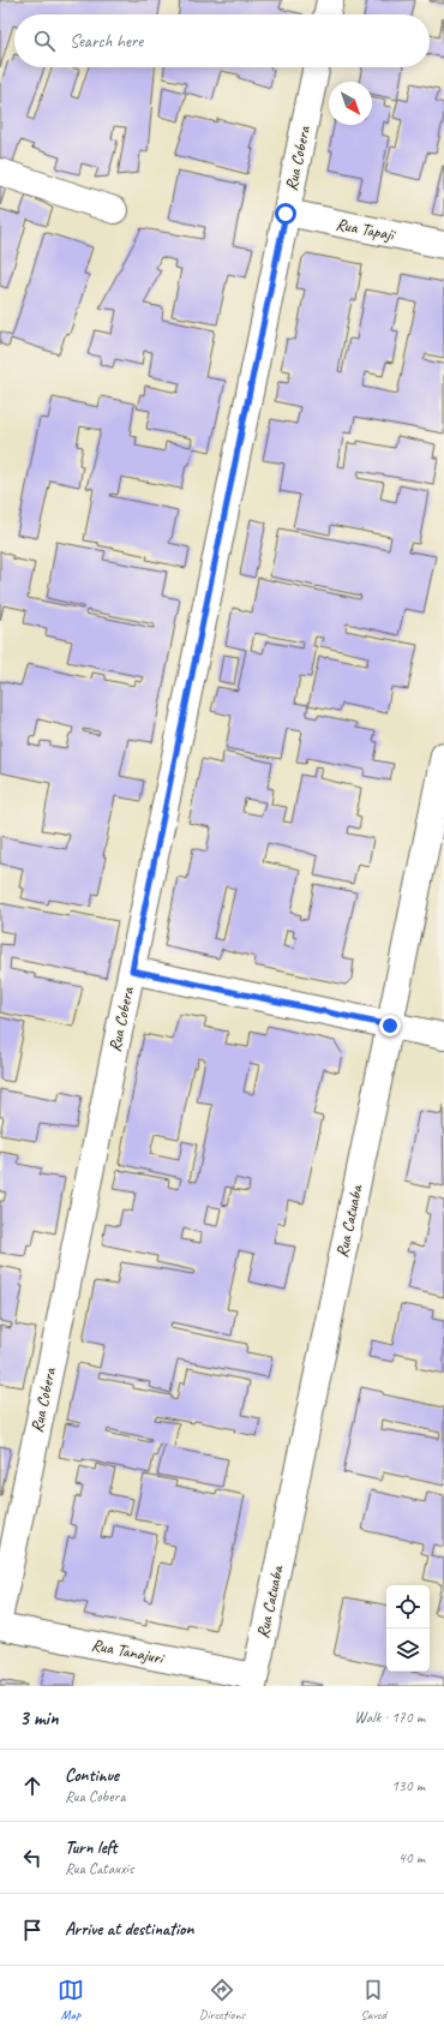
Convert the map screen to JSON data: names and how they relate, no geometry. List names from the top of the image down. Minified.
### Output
{"streets":{"street":["Rua Cobera","Rua Tapaji","Rua Catuaba","Rua Tanajuri"]},"crossings":[["Rua Cobera","Rua Tapaji"],["Rua Catuaba","Rua Tanajuri"]],"north":"bottom right","page":{"search":"Search here","heading":["3 min","Walk · 170 m"],"list":[["Continue","Rua Cobera","130 m"],["Turn left","Rua Catauxis","40 m"],"Arrive at destination"],"nav":["Map","Directions","Saved"]}}
